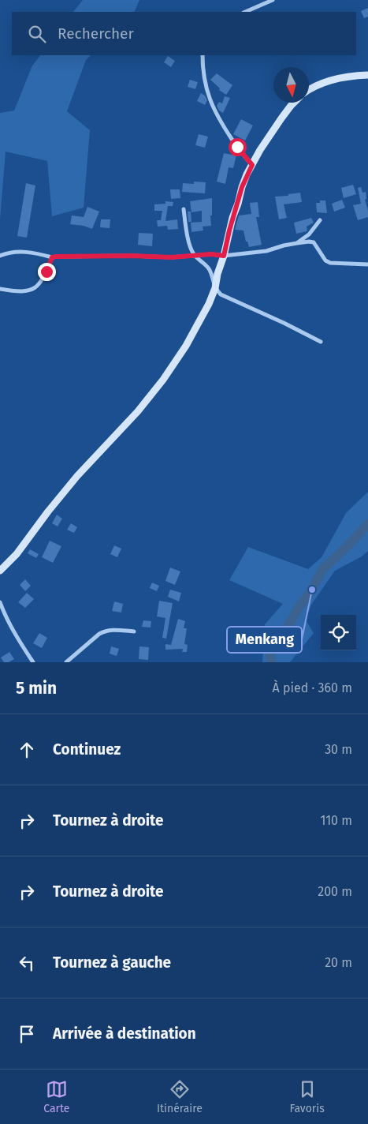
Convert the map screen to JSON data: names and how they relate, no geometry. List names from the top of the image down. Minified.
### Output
{"places":["Menkang"],"north":"bottom","page":{"search":"Rechercher","heading":["5 min","À pied · 360 m"],"list":[["Continuez","30 m"],["Tournez à droite","110 m"],["Tournez à droite","200 m"],["Tournez à gauche","20 m"],"Arrivée à destination"],"nav":["Carte","Itinéraire","Favoris"]}}
